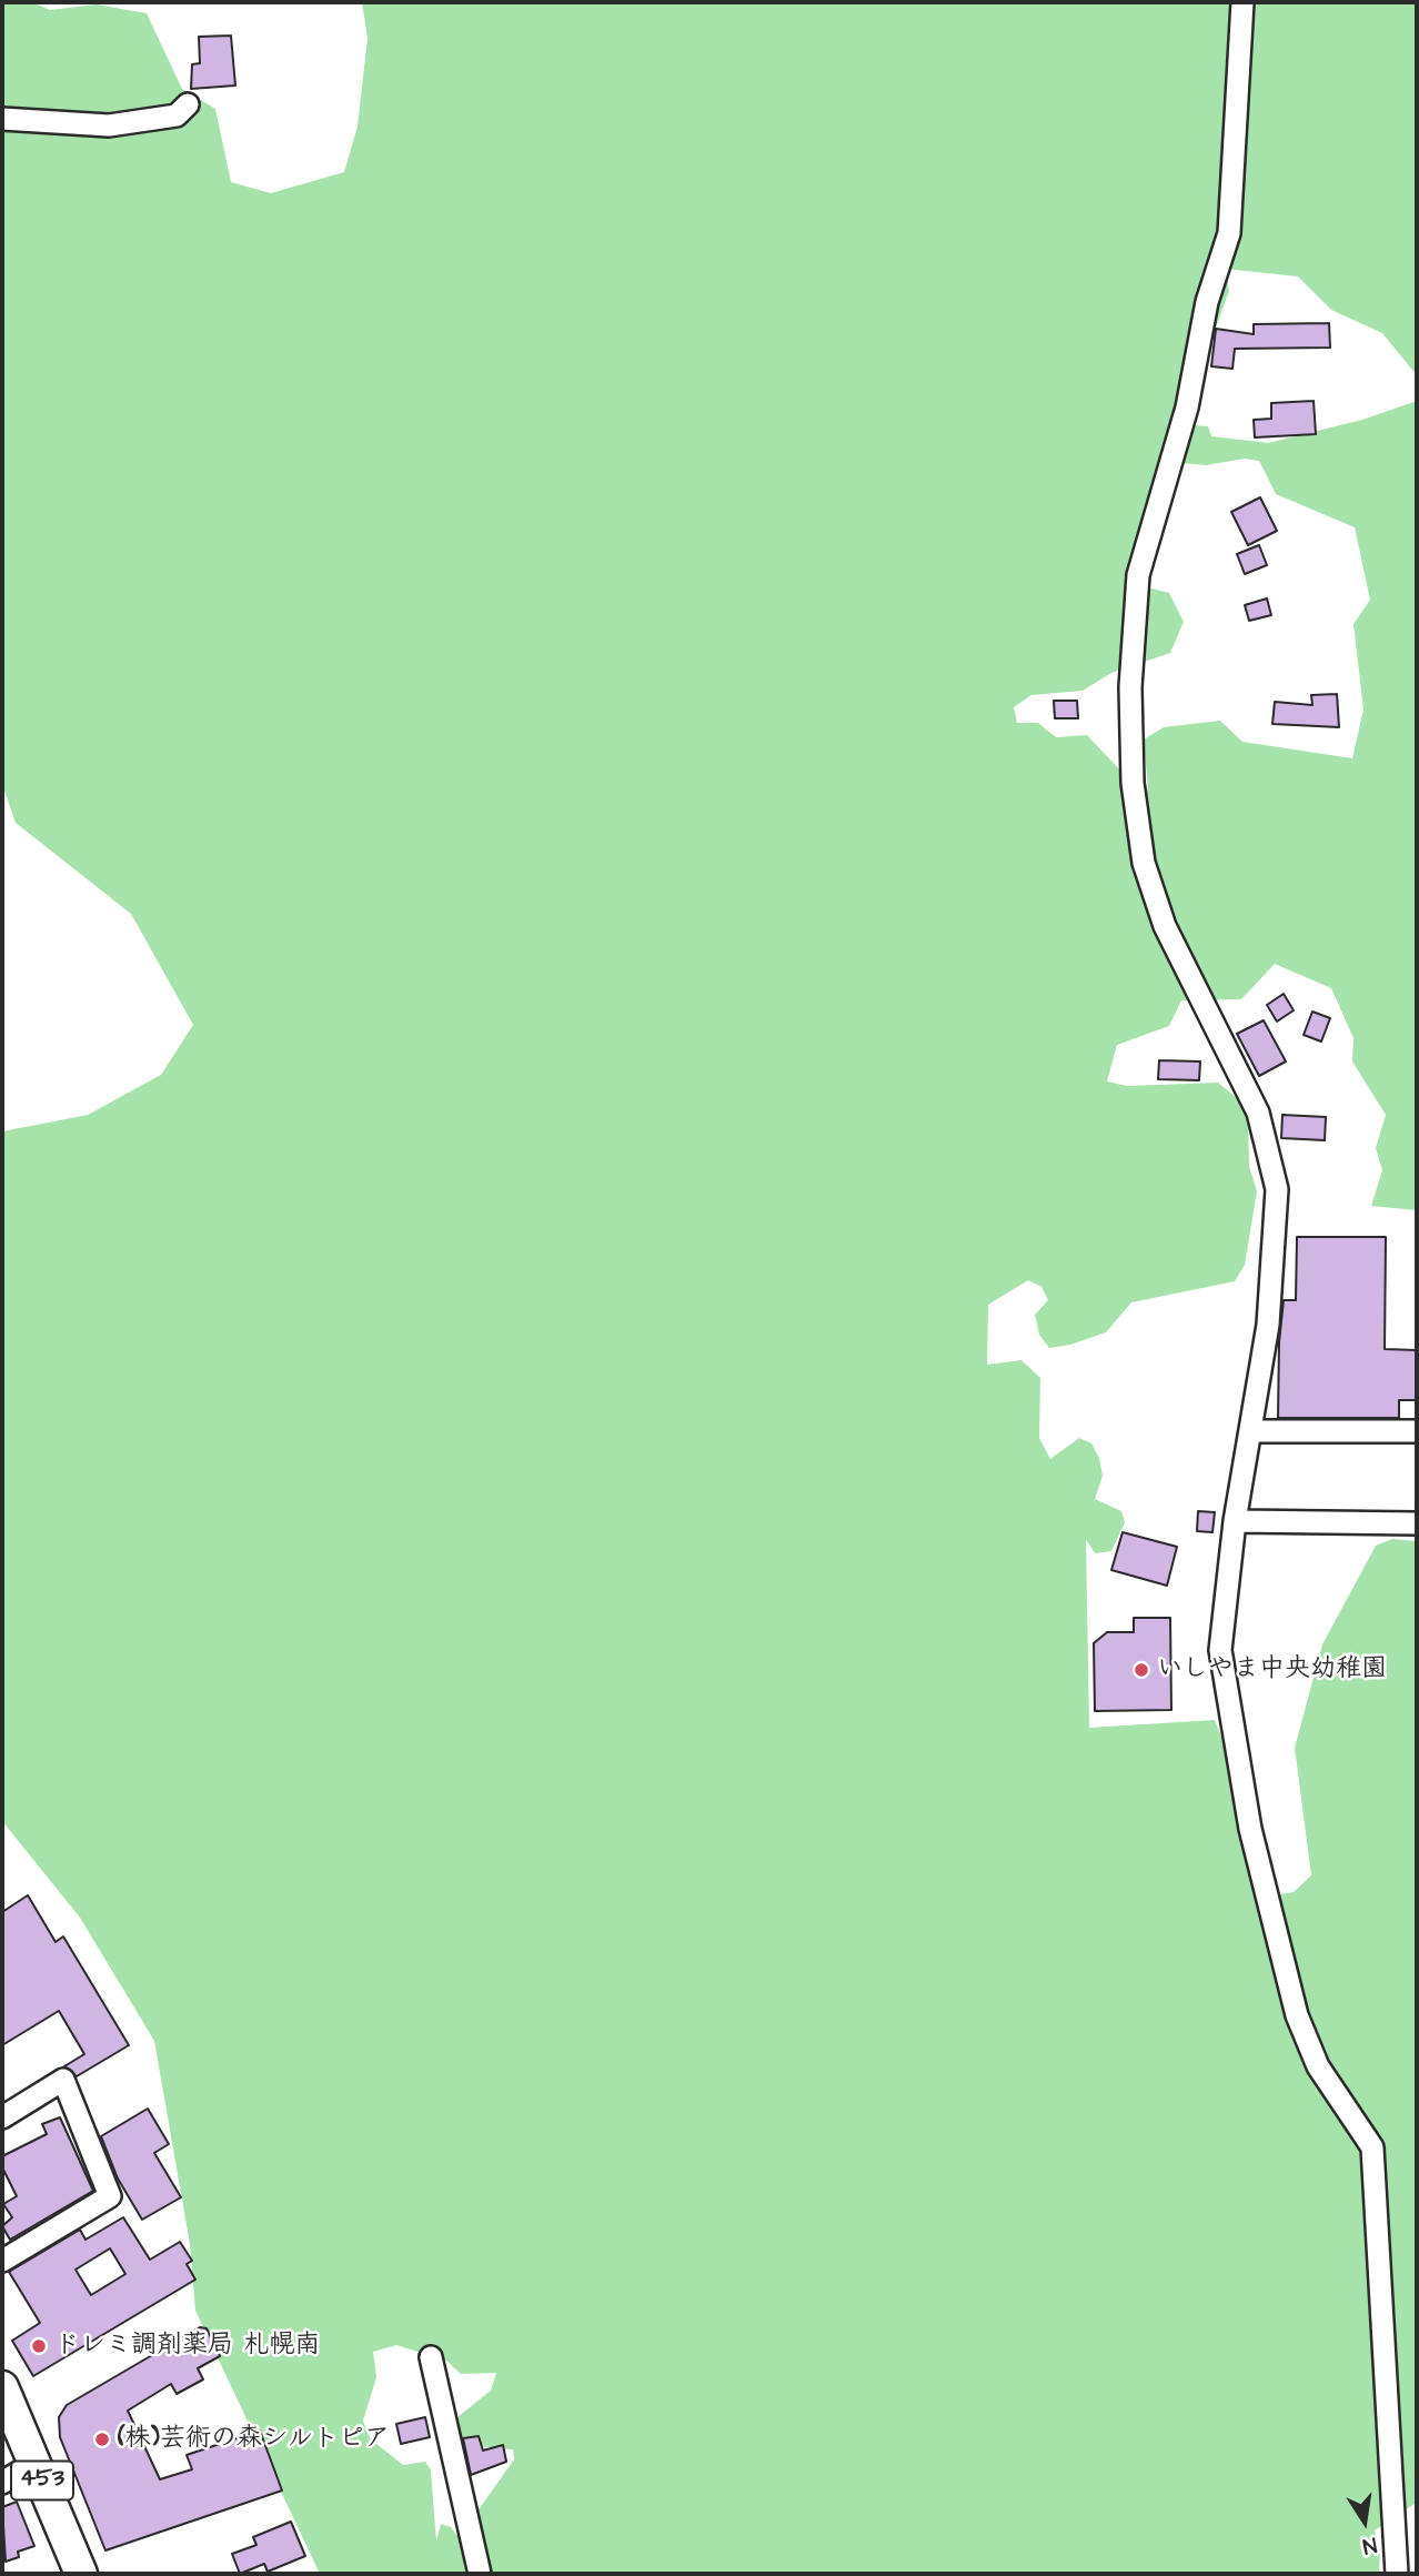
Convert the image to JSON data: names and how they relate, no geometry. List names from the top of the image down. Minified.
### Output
{"streets":{"highway":["453"]},"places":["いしやま中央幼稚園","ドレミ調剤薬局 札幌南","(株)芸術の森シルトピア"],"north":"bottom"}
